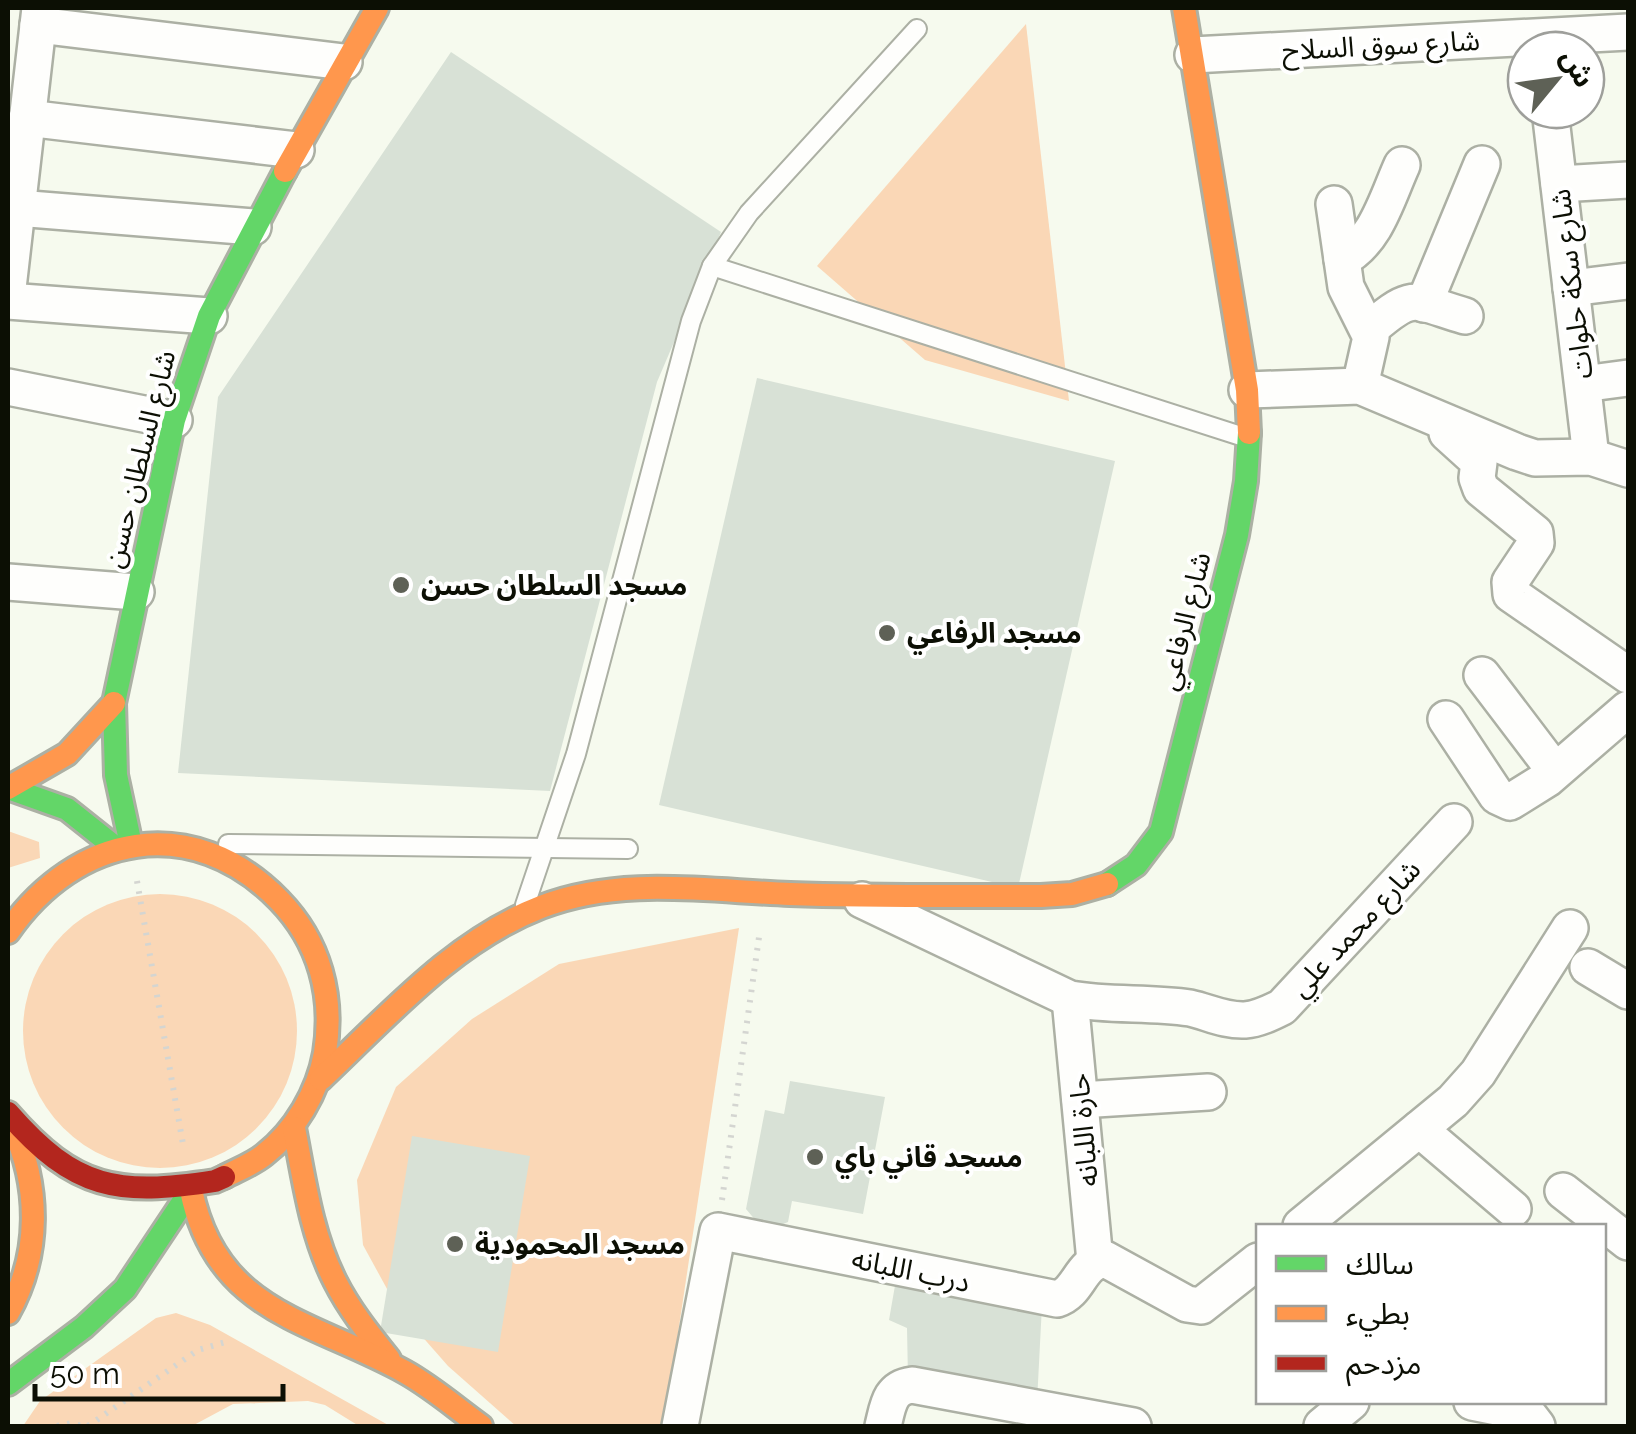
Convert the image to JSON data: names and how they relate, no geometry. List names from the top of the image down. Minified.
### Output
{"streets":{"main road":["شارع السلطان حسن","شارع الرفاعي"],"street":["شارع سوق السلاح","شارع سكة حلوات","شارع محمد علي","حارة اللبانه","درب اللبانه"]},"crossings":[["شارع سوق السلاح","شارع الرفاعي"],["شارع الرفاعي","شارع محمد علي"],["شارع محمد علي","حارة اللبانه"],["حارة اللبانه","درب اللبانه"]],"places":["مسجد السلطان حسن","مسجد الرفاعي","مسجد قاني باي","مسجد المحمودية"],"legend":["سالك","بطيء","مزدحم"],"scale_bar":"50 m","north":"top right"}
